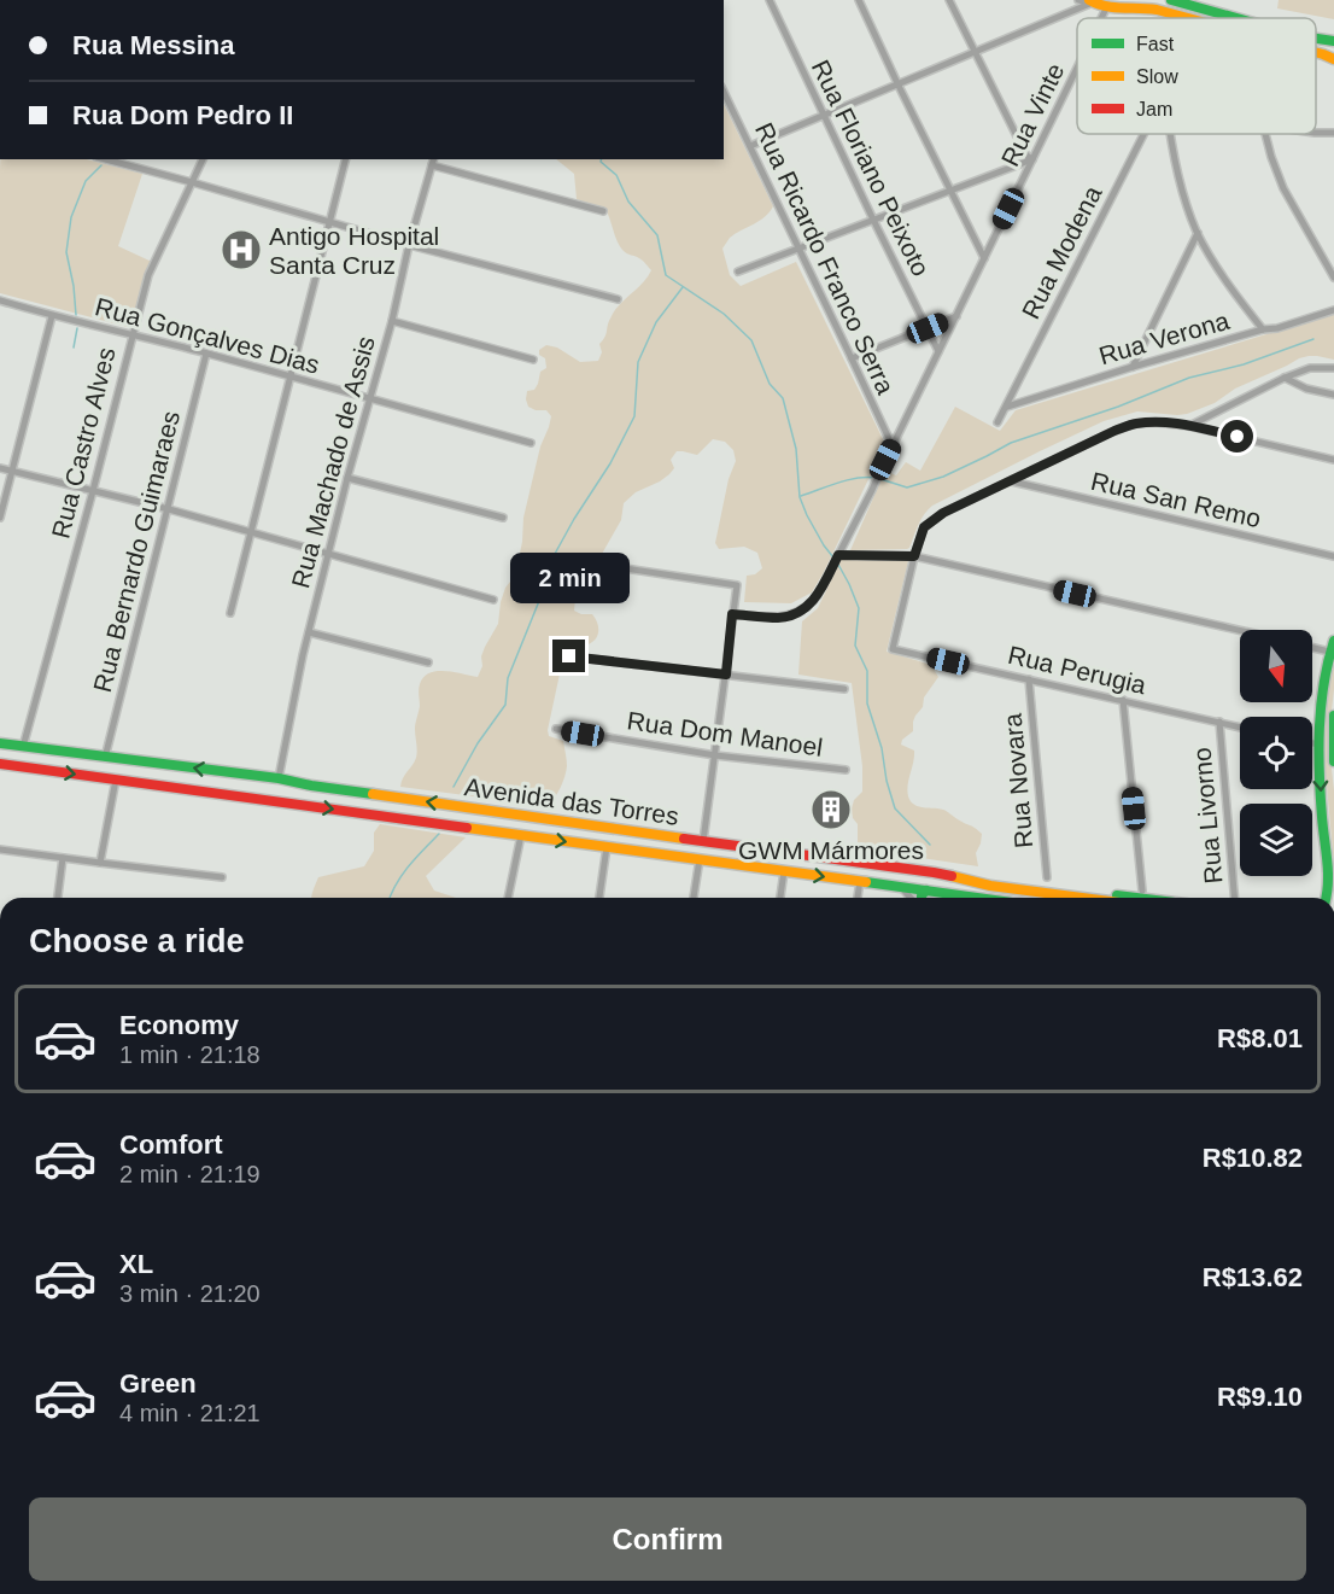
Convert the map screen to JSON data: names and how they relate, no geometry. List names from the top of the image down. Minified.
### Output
{"streets":{"main road":["Avenida das Torres"],"street":["Rua Vinte","Rua Floriano Peixoto","Rua Modena","Rua Ricardo Franco Serra","Rua Gonçalves Dias","Rua Verona","Rua Castro Alves","Rua Machado de Assis","Rua San Remo","Rua Bernardo Guimaraes","Rua Perugia","Rua Dom Manoel","Rua Novara","Rua Livorno"]},"crossings":[["Rua Vinte","Rua Floriano Peixoto"],["Rua Vinte","Rua Ricardo Franco Serra"],["Rua Modena","Rua Verona"],["Rua Gonçalves Dias","Rua Castro Alves"],["Rua Gonçalves Dias","Rua Machado de Assis"],["Rua Gonçalves Dias","Rua Bernardo Guimaraes"],["Rua Castro Alves","Avenida das Torres"],["Rua Machado de Assis","Avenida das Torres"],["Rua Bernardo Guimaraes","Avenida das Torres"],["Rua Perugia","Rua Novara"],["Rua Perugia","Rua Livorno"]],"places":{"hospital":["Antigo Hospital Santa Cruz"],"building":["GWM Mármores"]},"legend":["Fast","Slow","Jam"],"north":"bottom","page":{"banner":["Rua Messina","Rua Dom Pedro II"],"bubble":"2 min","heading":"Choose a ride","list":[{"name":"Economy","note":"1 min · 21:18","value":"R$8.01"},{"name":"Comfort","note":"2 min · 21:19","value":"R$10.82"},{"name":"XL","note":"3 min · 21:20","value":"R$13.62"},{"name":"Green","note":"4 min · 21:21","value":"R$9.10"}],"buttons":"Confirm"}}
